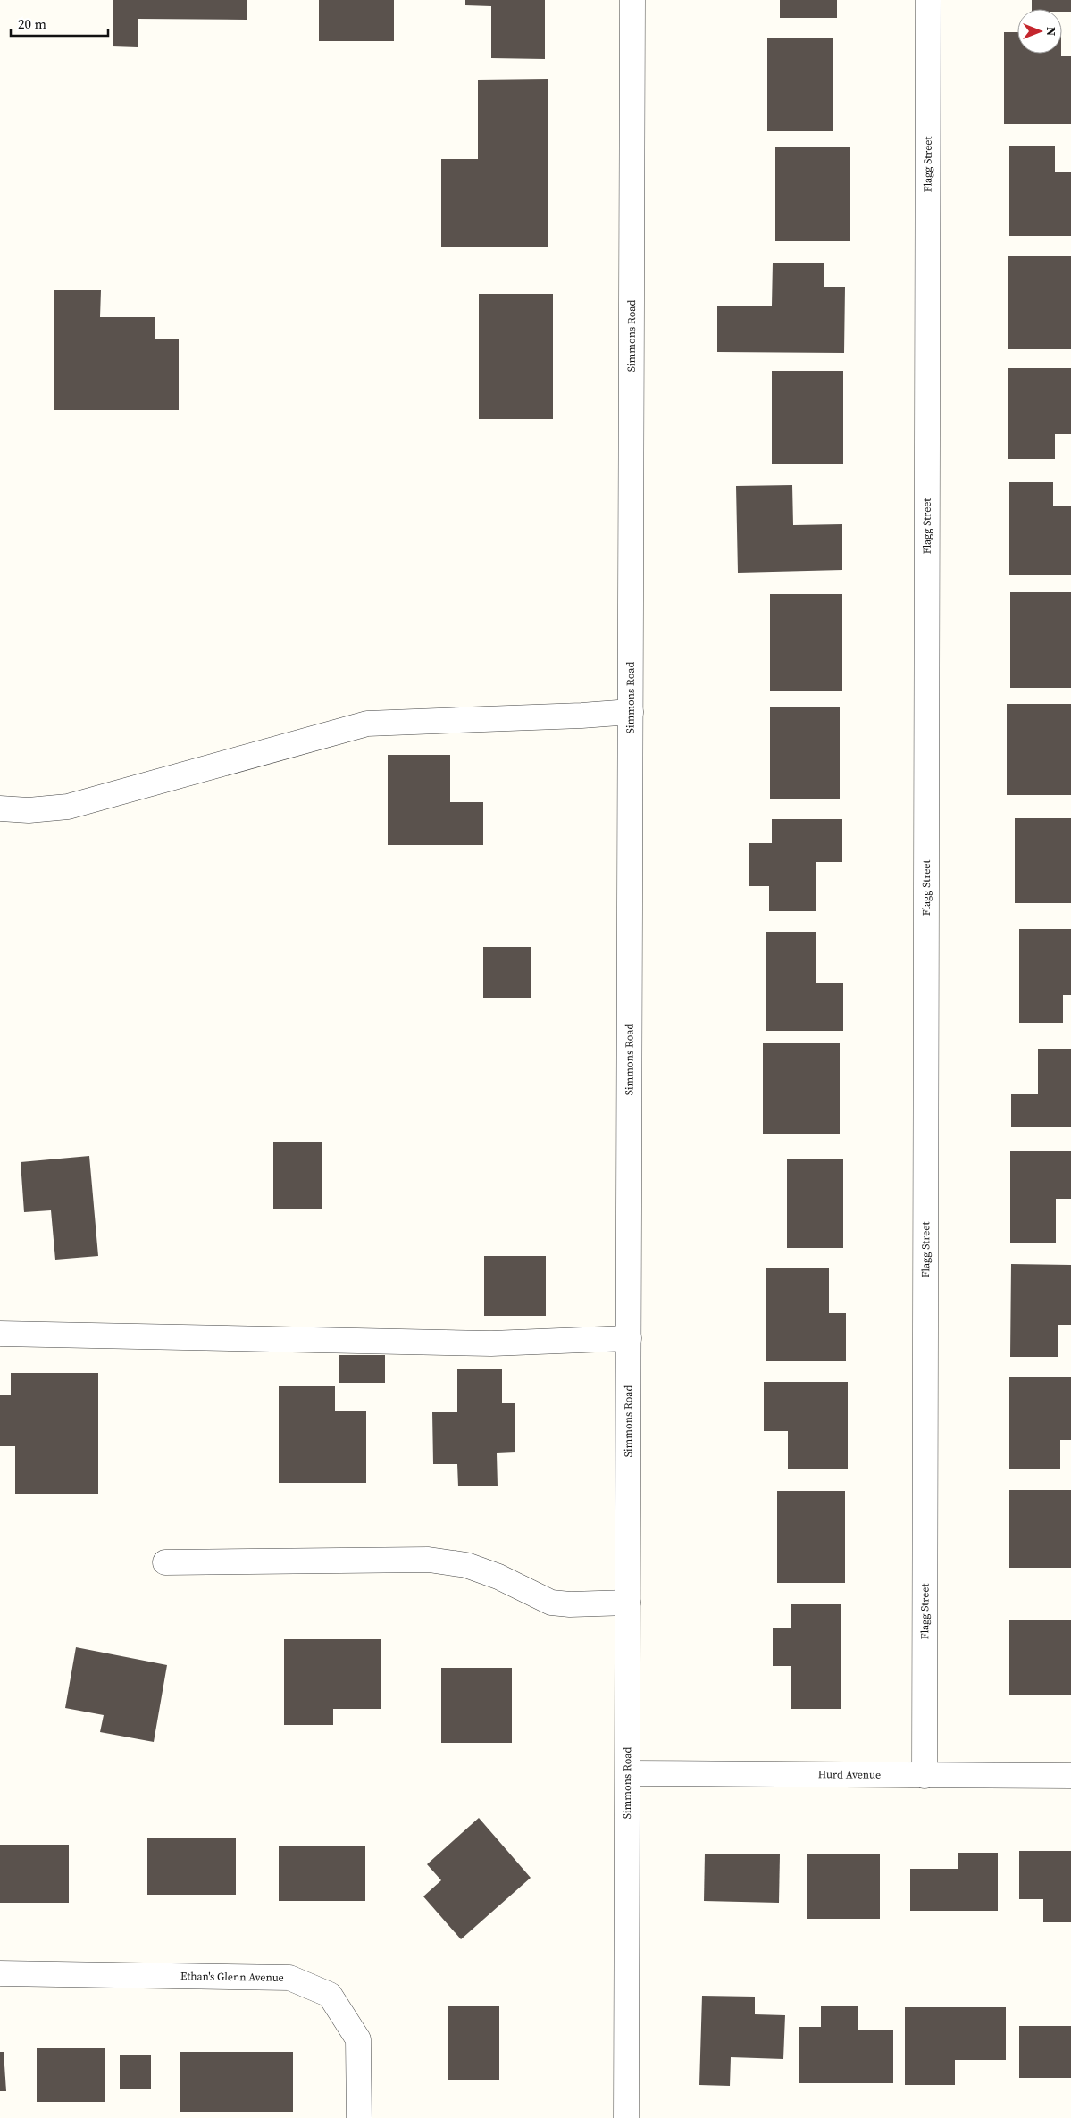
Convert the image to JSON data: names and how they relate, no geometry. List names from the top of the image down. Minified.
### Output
{"streets":{"street":["Flagg Street","Simmons Road","Hurd Avenue","Ethan's Glenn Avenue"]},"crossings":[["Flagg Street","Hurd Avenue"],["Simmons Road","Hurd Avenue"]],"scale_bar":"20 m","north":"right"}
